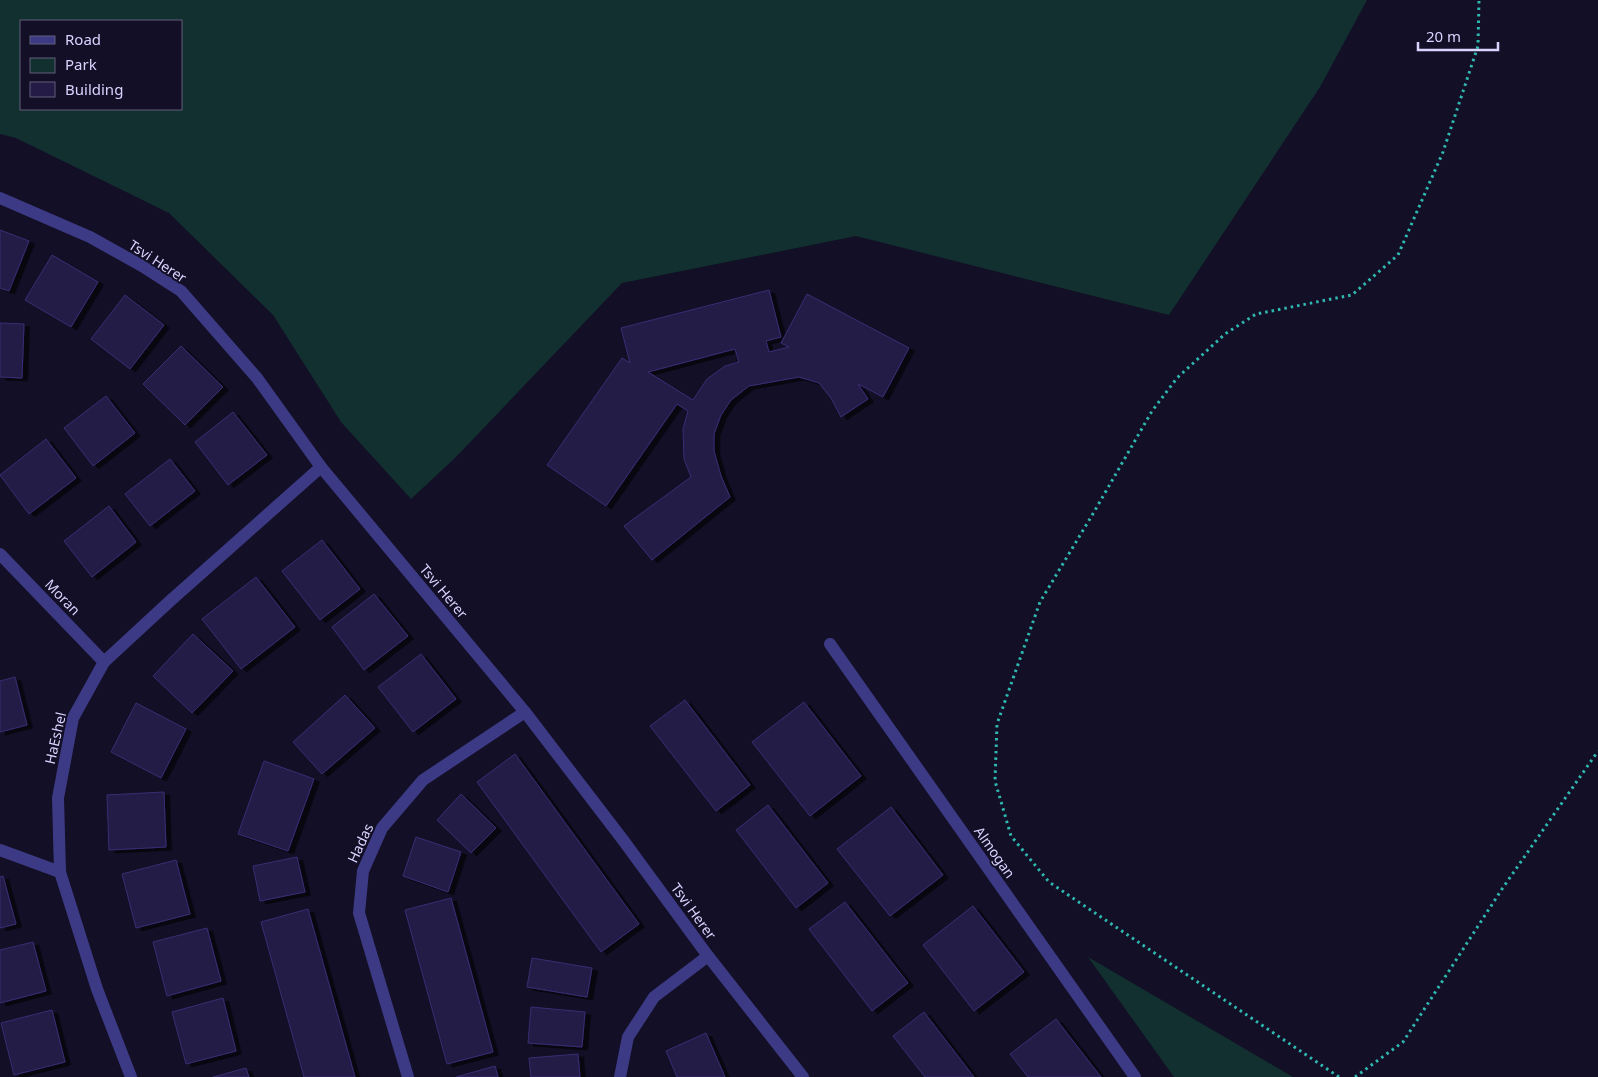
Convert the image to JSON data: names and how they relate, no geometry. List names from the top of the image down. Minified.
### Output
{"streets":{"street":["Tsvi Herer","Moran","HaEshel","Hadas","Almogan"]},"crossings":[["Tsvi Herer","HaEshel"],["Tsvi Herer","Hadas"],["Moran","HaEshel"]],"legend":["Road","Park","Building"],"scale_bar":"20 m"}
